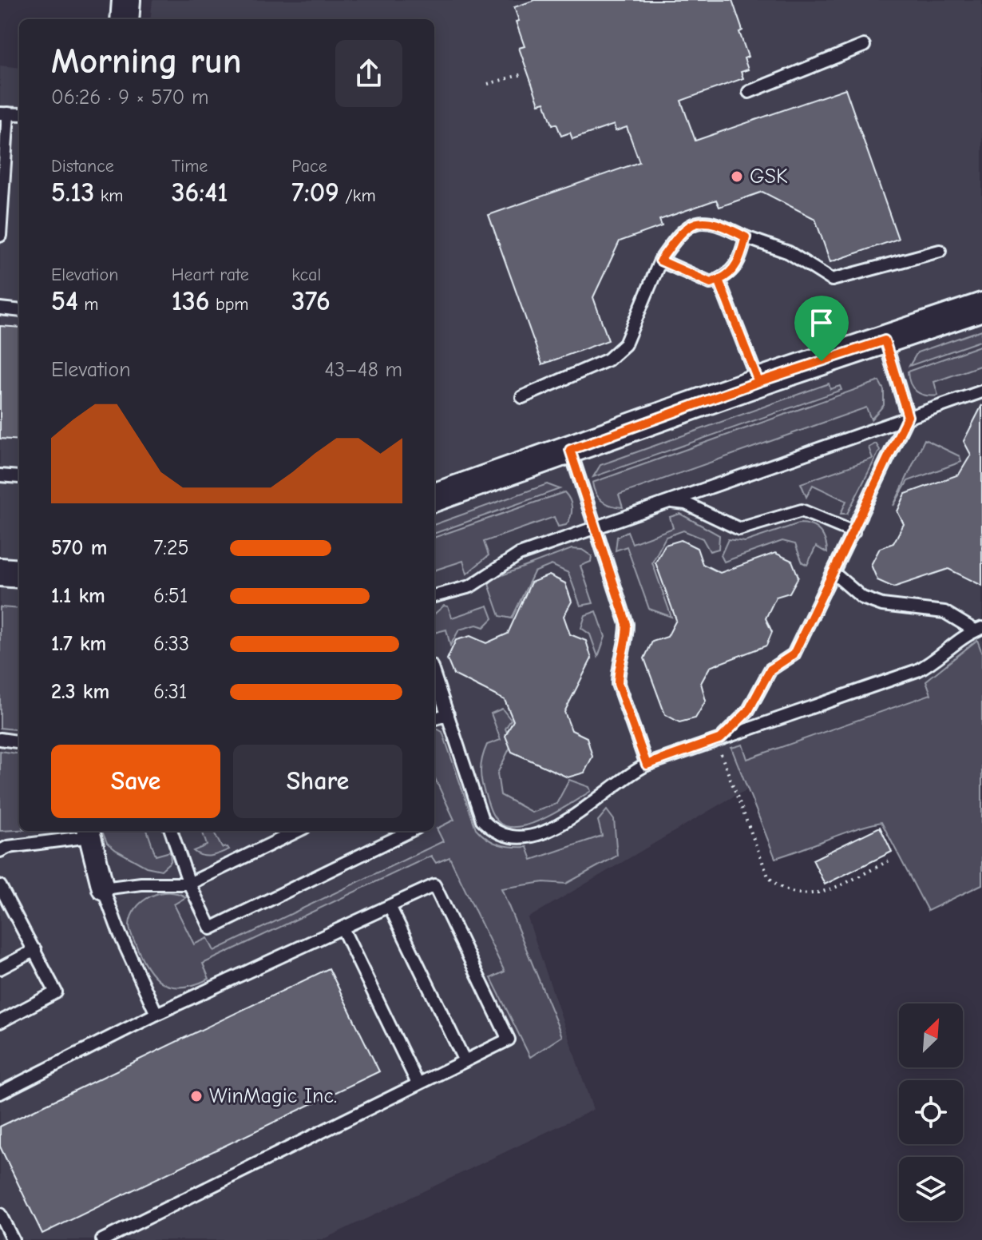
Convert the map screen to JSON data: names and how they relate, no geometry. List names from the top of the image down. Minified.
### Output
{"places":["GSK","WinMagic Inc."],"north":"top right","page":{"heading":["Morning run","06:26 · 9 × 570 m"],"stats":[["Distance","5.13 km"],["Time","36:41"],["Pace","7:09 /km"],["Elevation","54 m"],["Heart rate","136 bpm"],["kcal","376"]],"chart":["Elevation","43–48 m"],"list":[{"name":"570 m","note":"7:25"},{"name":"1.1 km","note":"6:51"},{"name":"1.7 km","note":"6:33"},{"name":"2.3 km","note":"6:31"}],"buttons":["Save","Share"]}}
